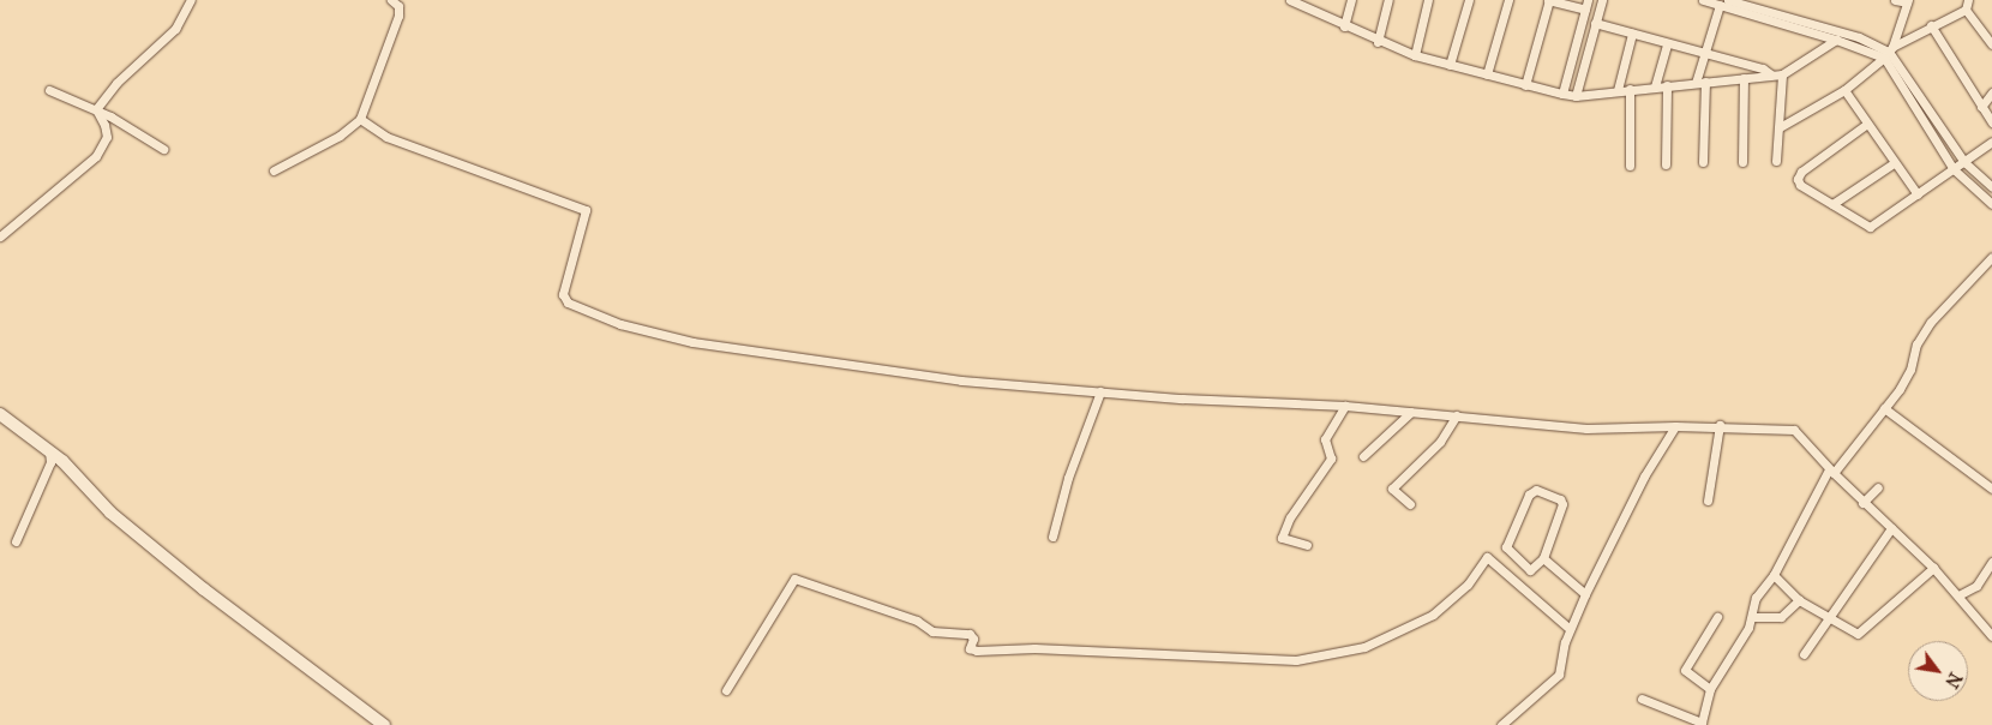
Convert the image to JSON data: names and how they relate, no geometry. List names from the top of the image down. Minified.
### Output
{"north":"bottom right"}
